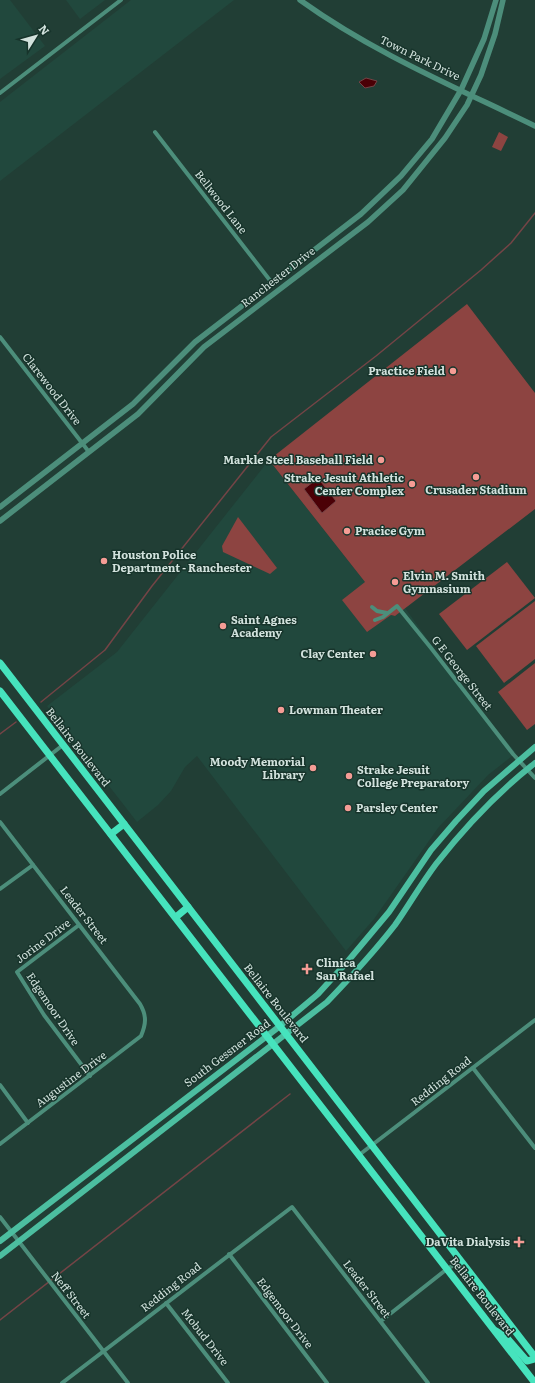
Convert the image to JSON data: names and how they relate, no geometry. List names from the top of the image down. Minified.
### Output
{"streets":{"main road":["Bellaire Boulevard","South Gessner Road"],"street":["Town Park Drive","Bellwood Lane","Ranchester Drive","Clarewood Drive","G E George Street","Leader Street","Jorine Drive","Edgemoor Drive","Augustine Drive","Redding Road","Neff Street","Mobud Drive"]},"crossings":[["Town Park Drive","Ranchester Drive"],["Bellwood Lane","Ranchester Drive"],["Ranchester Drive","Clarewood Drive"],["G E George Street","South Gessner Road"],["Bellaire Boulevard","South Gessner Road"],["Bellaire Boulevard","Redding Road"],["Leader Street","Jorine Drive"],["Leader Street","Augustine Drive"],["Leader Street","Redding Road"],["Jorine Drive","Edgemoor Drive"],["Edgemoor Drive","Augustine Drive"],["Edgemoor Drive","Redding Road"],["South Gessner Road","Neff Street"],["Redding Road","Neff Street"],["Redding Road","Mobud Drive"]],"places":{"other":["Practice Field","Markle Steel Baseball Field","Crusader Stadium","Strake Jesuit Athletic Center Complex","Pracice Gym","Houston Police Department - Ranchester","Elvin M. Smith Gymnasium","Saint Agnes Academy","Clay Center","Lowman Theater","Moody Memorial Library","Strake Jesuit College Preparatory","Parsley Center"],"health":["Clinica San Rafael","DaVita Dialysis"]},"north":"top right"}
